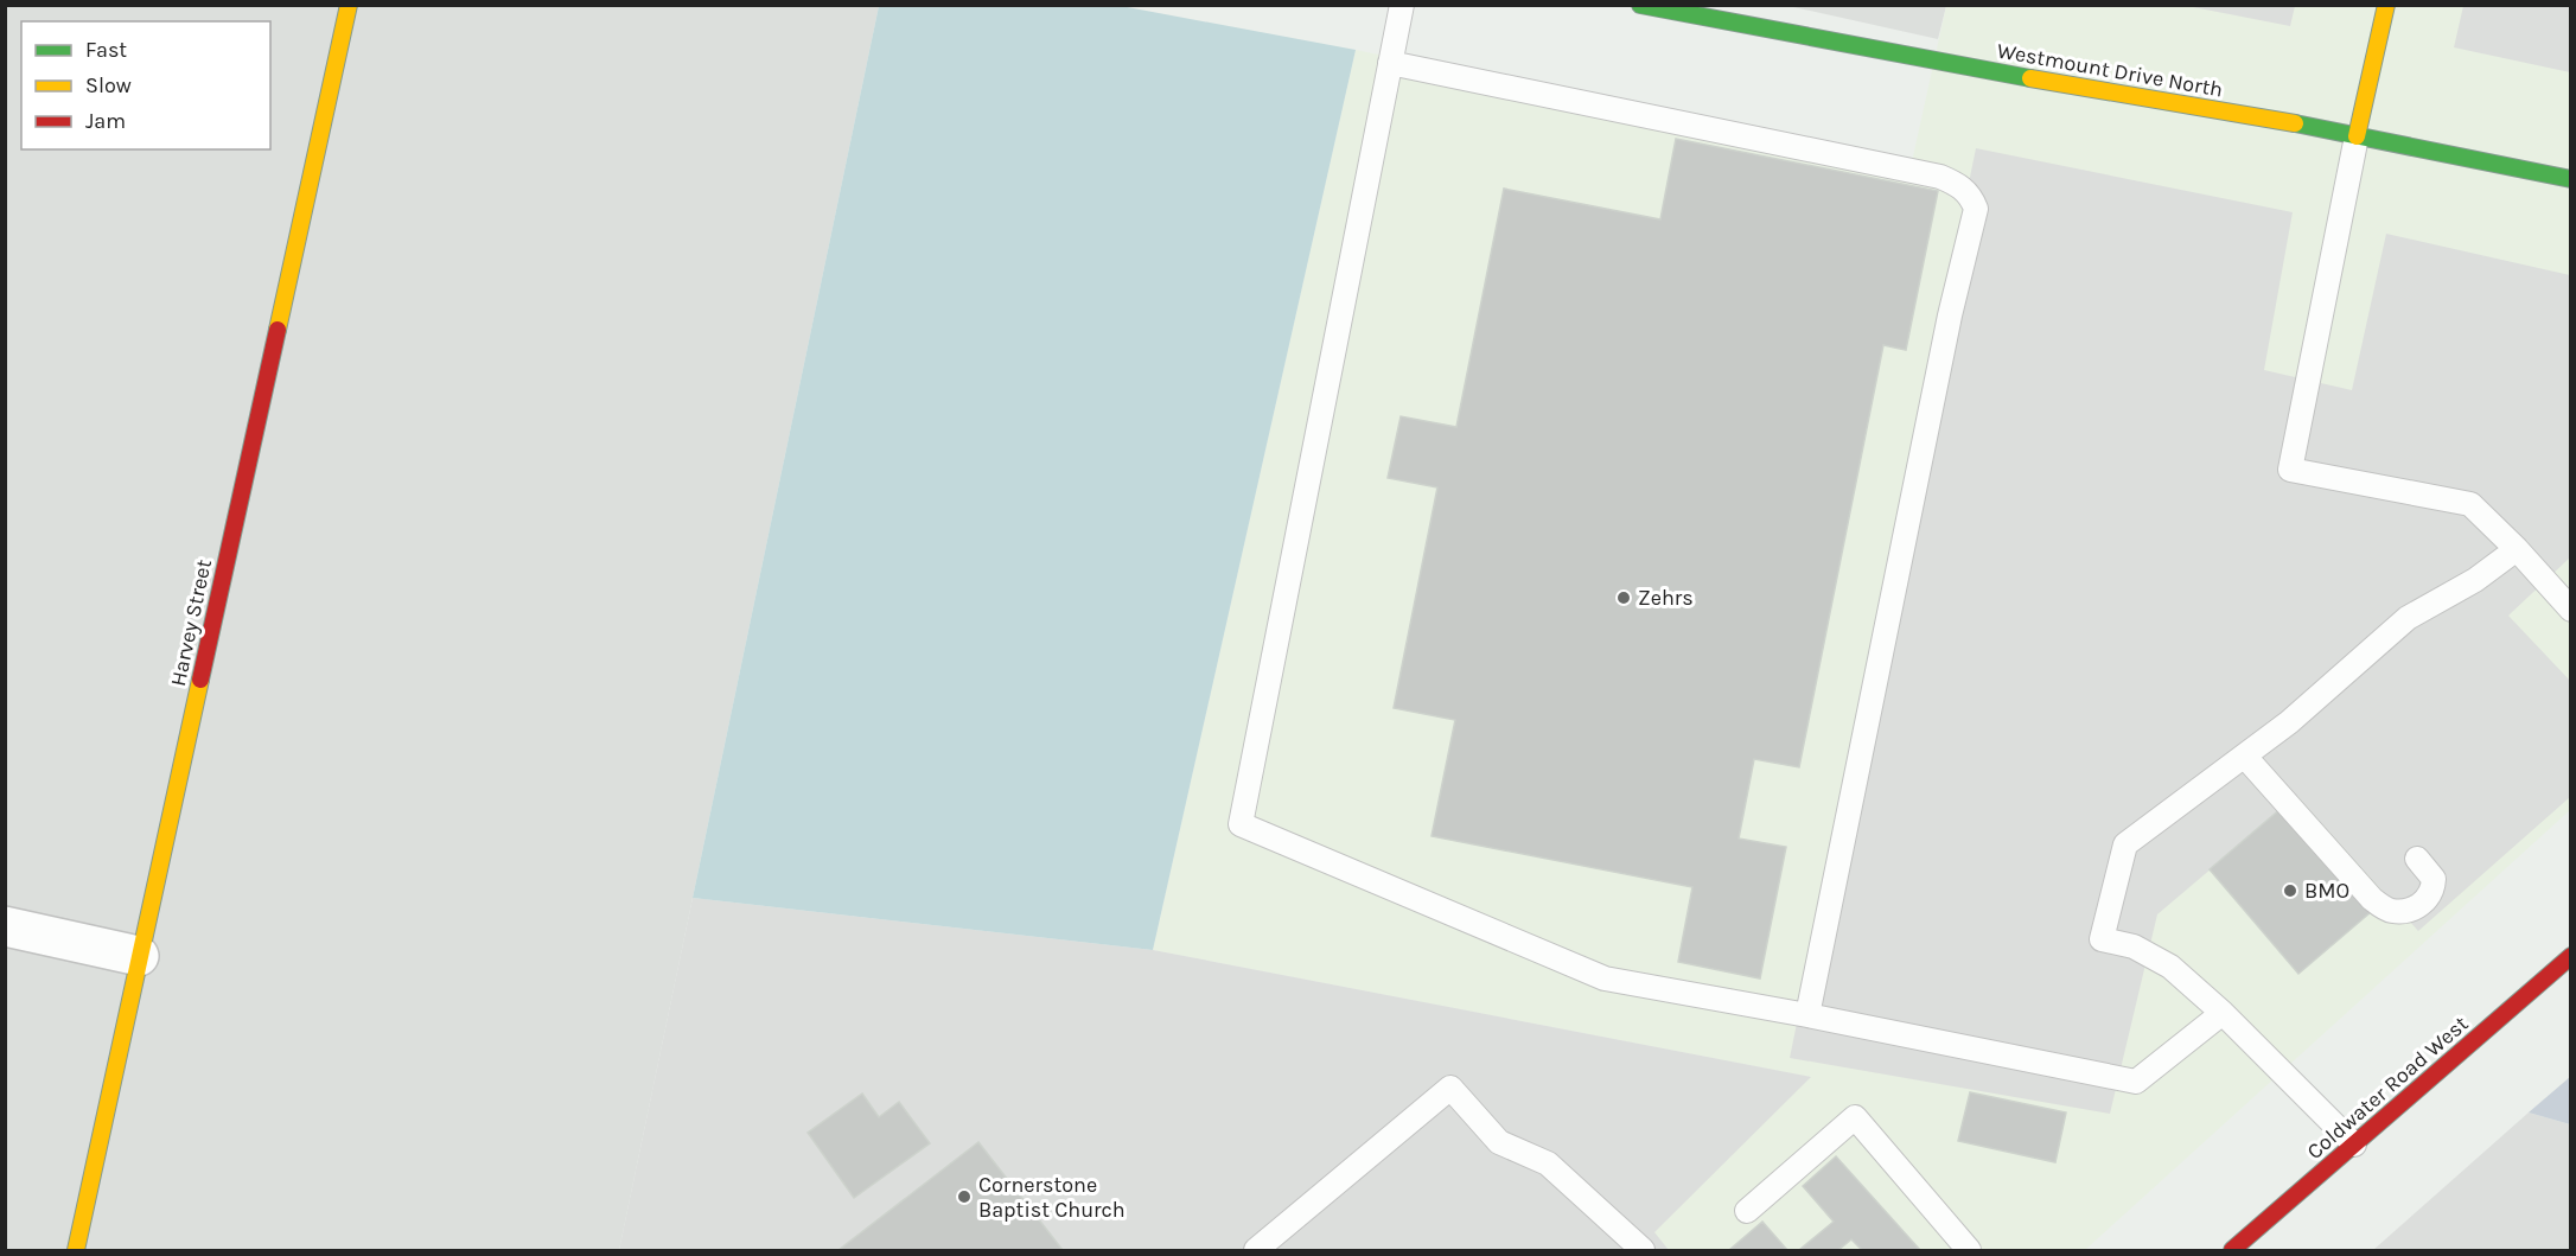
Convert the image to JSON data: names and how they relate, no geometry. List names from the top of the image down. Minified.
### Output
{"streets":{"street":["Westmount Drive North","Harvey Street","Coldwater Road West"]},"places":["Zehrs","BMO","Cornerstone Baptist Church"],"legend":["Fast","Slow","Jam"]}
